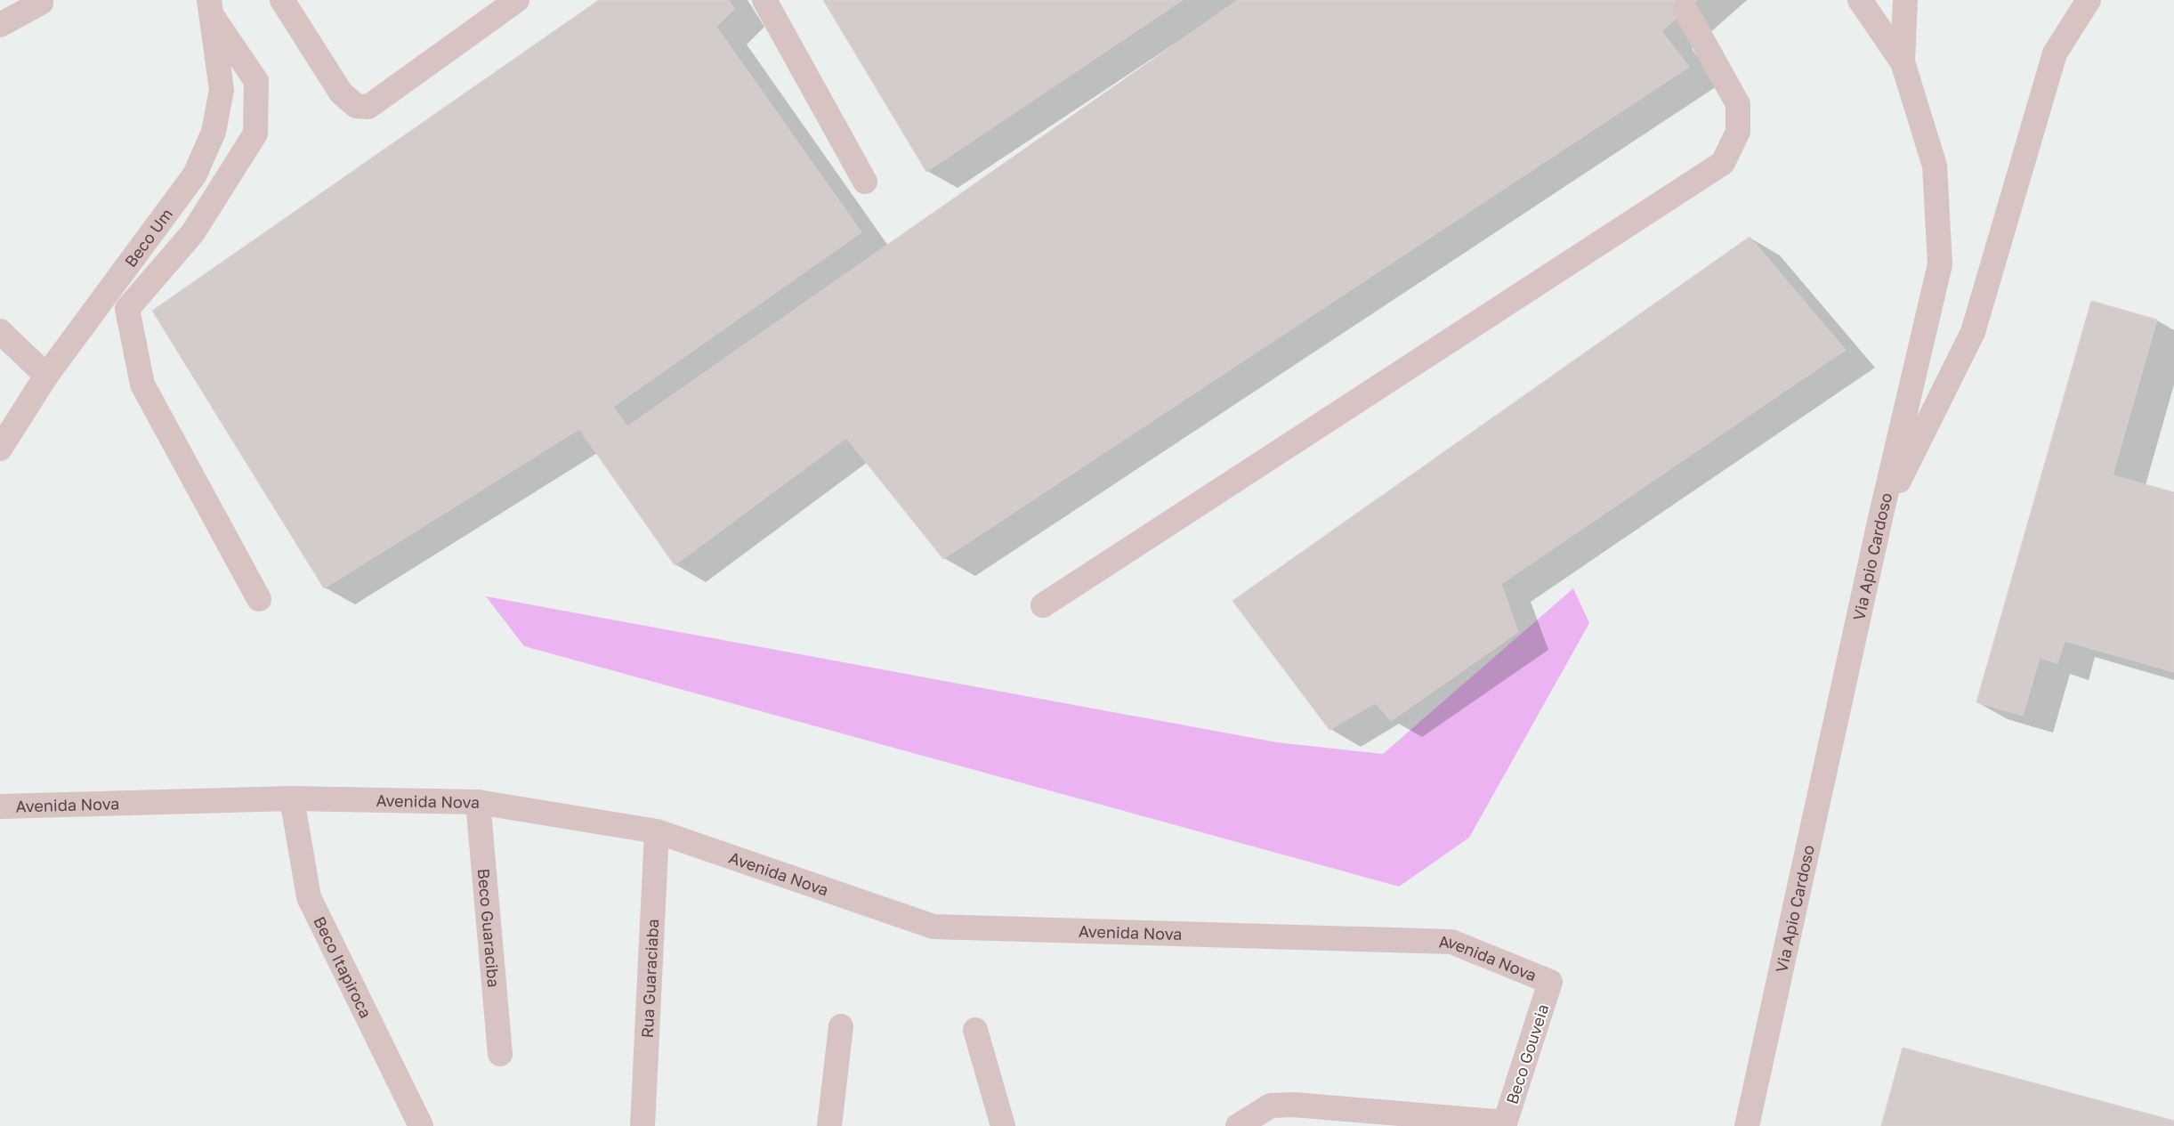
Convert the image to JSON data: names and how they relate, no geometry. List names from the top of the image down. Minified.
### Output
{"streets":{"street":["Beco Um","Via Apio Cardoso","Avenida Nova","Beco Guaraciba","Beco Itapiroca","Rua Guaraciaba","Beco Gouveia"]},"crossings":[["Avenida Nova","Beco Guaraciba"],["Avenida Nova","Beco Itapiroca"],["Avenida Nova","Rua Guaraciaba"],["Avenida Nova","Beco Gouveia"]]}
